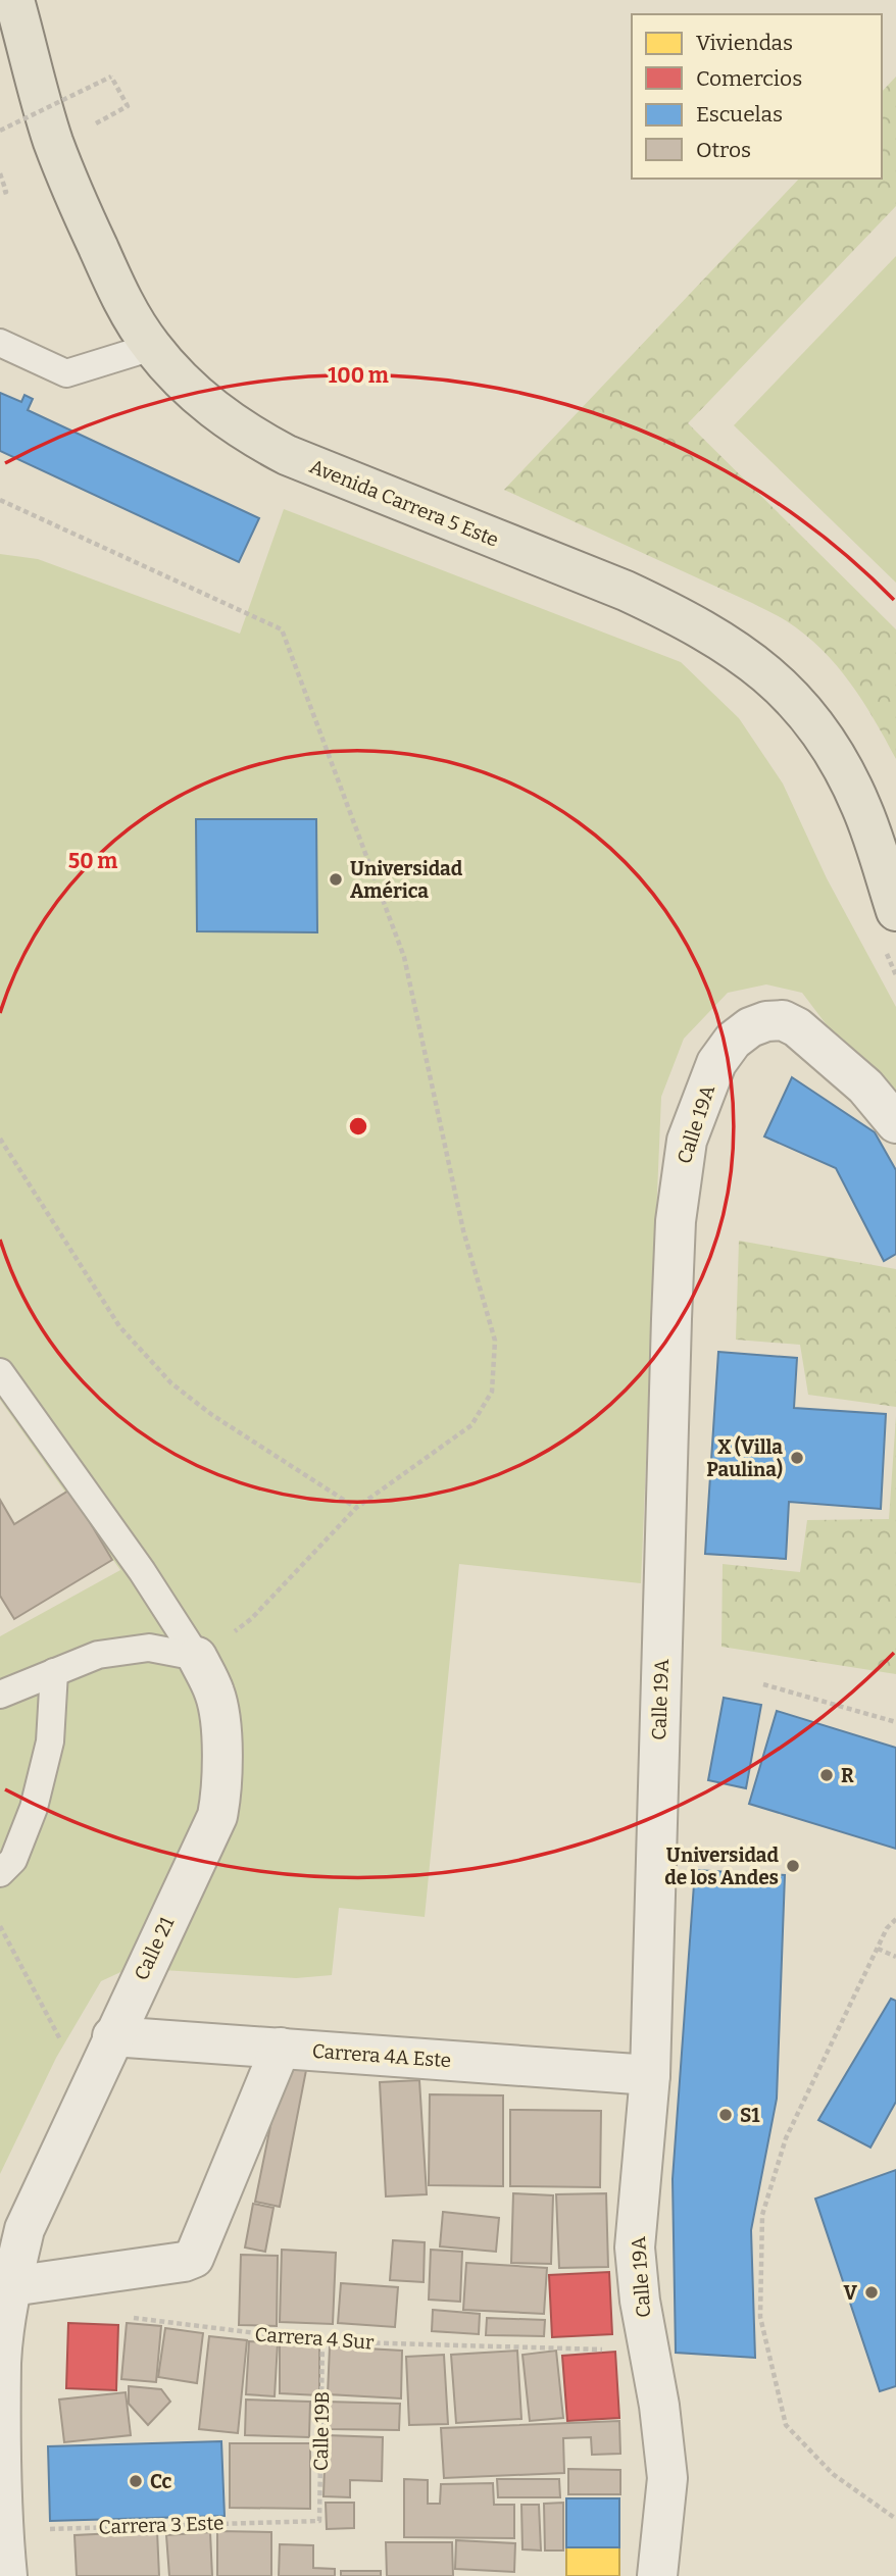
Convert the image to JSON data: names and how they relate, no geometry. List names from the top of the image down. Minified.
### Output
{"streets":{"main road":["Avenida Carrera 5 Este"],"street":["Calle 19A","Calle 21","Carrera 4A Este"],"path":["Carrera 4 Sur","Calle 19B","Carrera 3 Este"]},"crossings":[["Calle 19A","Carrera 4A Este"],["Calle 21","Carrera 4A Este"],["Calle 21","Carrera 3 Este"],["Carrera 4 Sur","Calle 19B"],["Calle 19B","Carrera 3 Este"]],"places":["Universidad América","X (Villa Paulina)","R","Universidad de los Andes","S1","V","Cc"],"legend":["Viviendas","Comercios","Escuelas","Otros"],"rings":["100 m","50 m"]}
